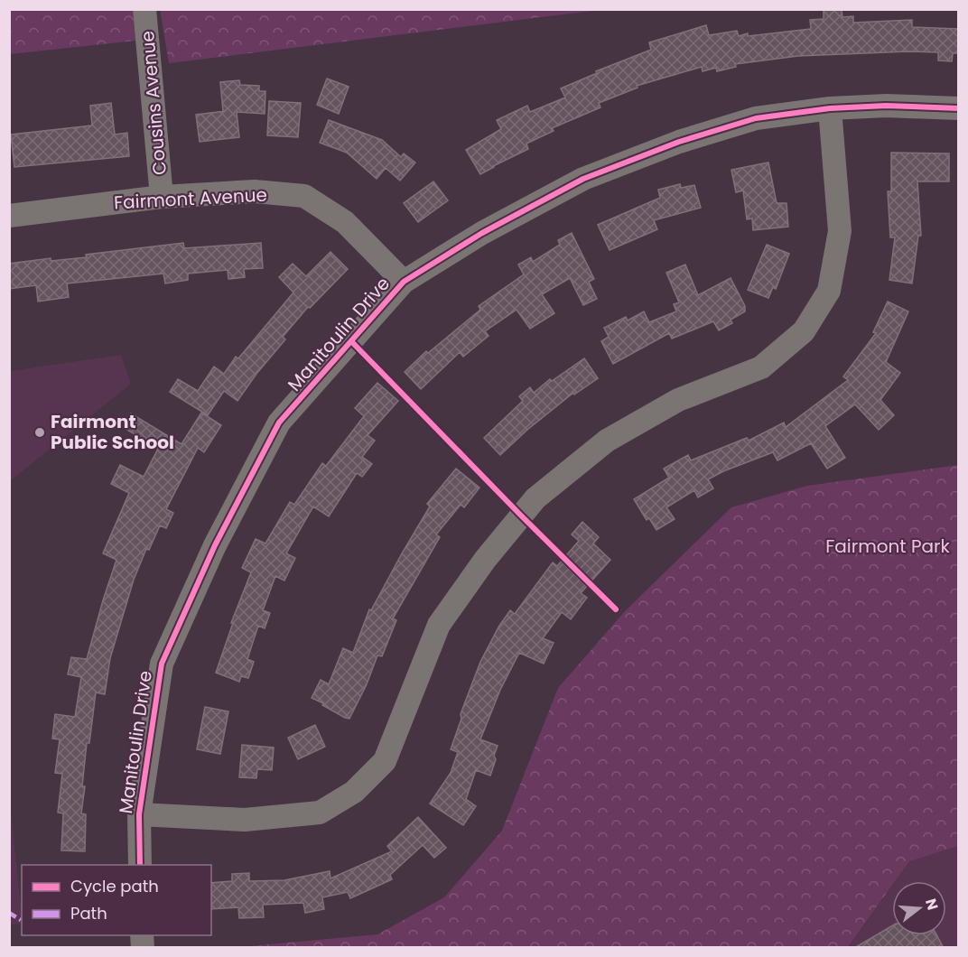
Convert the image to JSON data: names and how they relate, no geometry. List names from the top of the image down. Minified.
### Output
{"streets":{"street":["Cousins Avenue","Fairmont Avenue","Manitoulin Drive"]},"crossings":[["Cousins Avenue","Fairmont Avenue"],["Fairmont Avenue","Manitoulin Drive"]],"parks":["Fairmont Park"],"places":["Fairmont Public School"],"legend":["Cycle path","Path"],"north":"right"}
